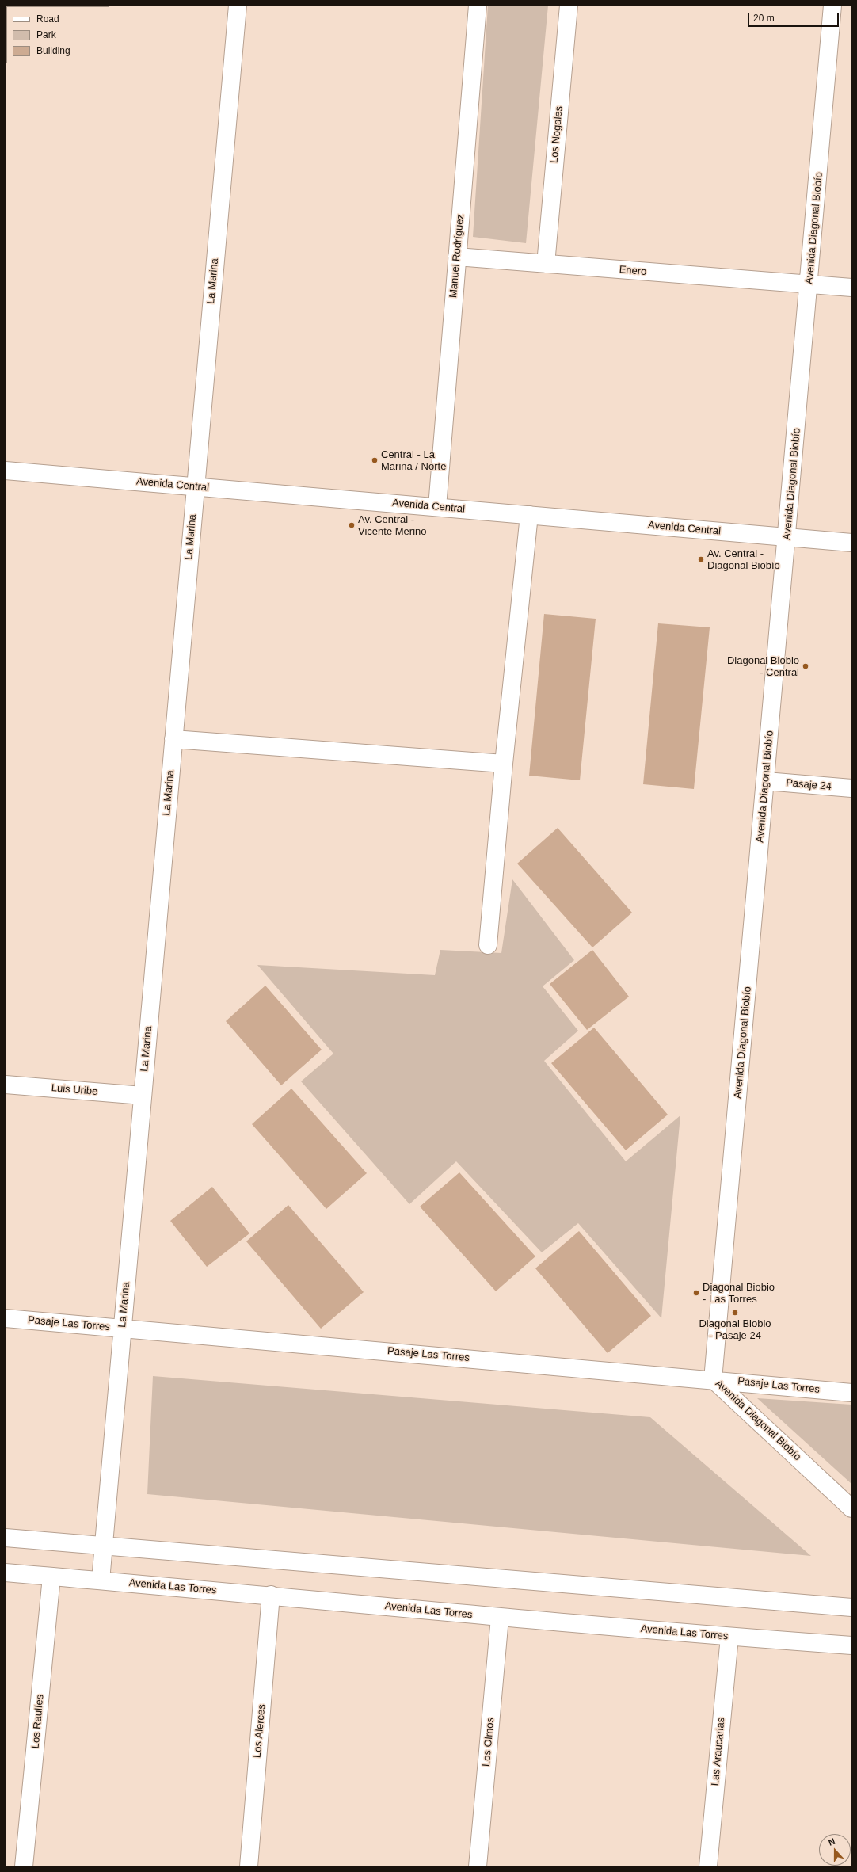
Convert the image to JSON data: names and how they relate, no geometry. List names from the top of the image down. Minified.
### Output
{"streets":{"street":["Los Nogales","Avenida Diagonal Biobío","Manuel Rodríguez","Enero","La Marina","Avenida Central","Pasaje 24","Luis Uribe","Pasaje Las Torres","Avenida Las Torres","Los Raulíes","Los Alerces","Los Olmos","Las Araucarias"]},"crossings":[["Los Nogales","Enero"],["Avenida Diagonal Biobío","Enero"],["Avenida Diagonal Biobío","Avenida Central"],["Avenida Diagonal Biobío","Pasaje 24"],["Avenida Diagonal Biobío","Pasaje Las Torres"],["Manuel Rodríguez","Enero"],["Manuel Rodríguez","Avenida Central"],["La Marina","Avenida Central"],["La Marina","Luis Uribe"],["La Marina","Pasaje Las Torres"],["La Marina","Avenida Las Torres"],["Avenida Las Torres","Los Raulíes"],["Avenida Las Torres","Los Alerces"],["Avenida Las Torres","Los Olmos"],["Avenida Las Torres","Las Araucarias"]],"places":["Central - La Marina / Norte","Av. Central - Vicente Merino","Av. Central - Diagonal Biobío","Diagonal Biobio - Central","Diagonal Biobio - Las Torres","Diagonal Biobio - Pasaje 24"],"legend":["Road","Park","Building"],"scale_bar":"20 m","north":"top"}
